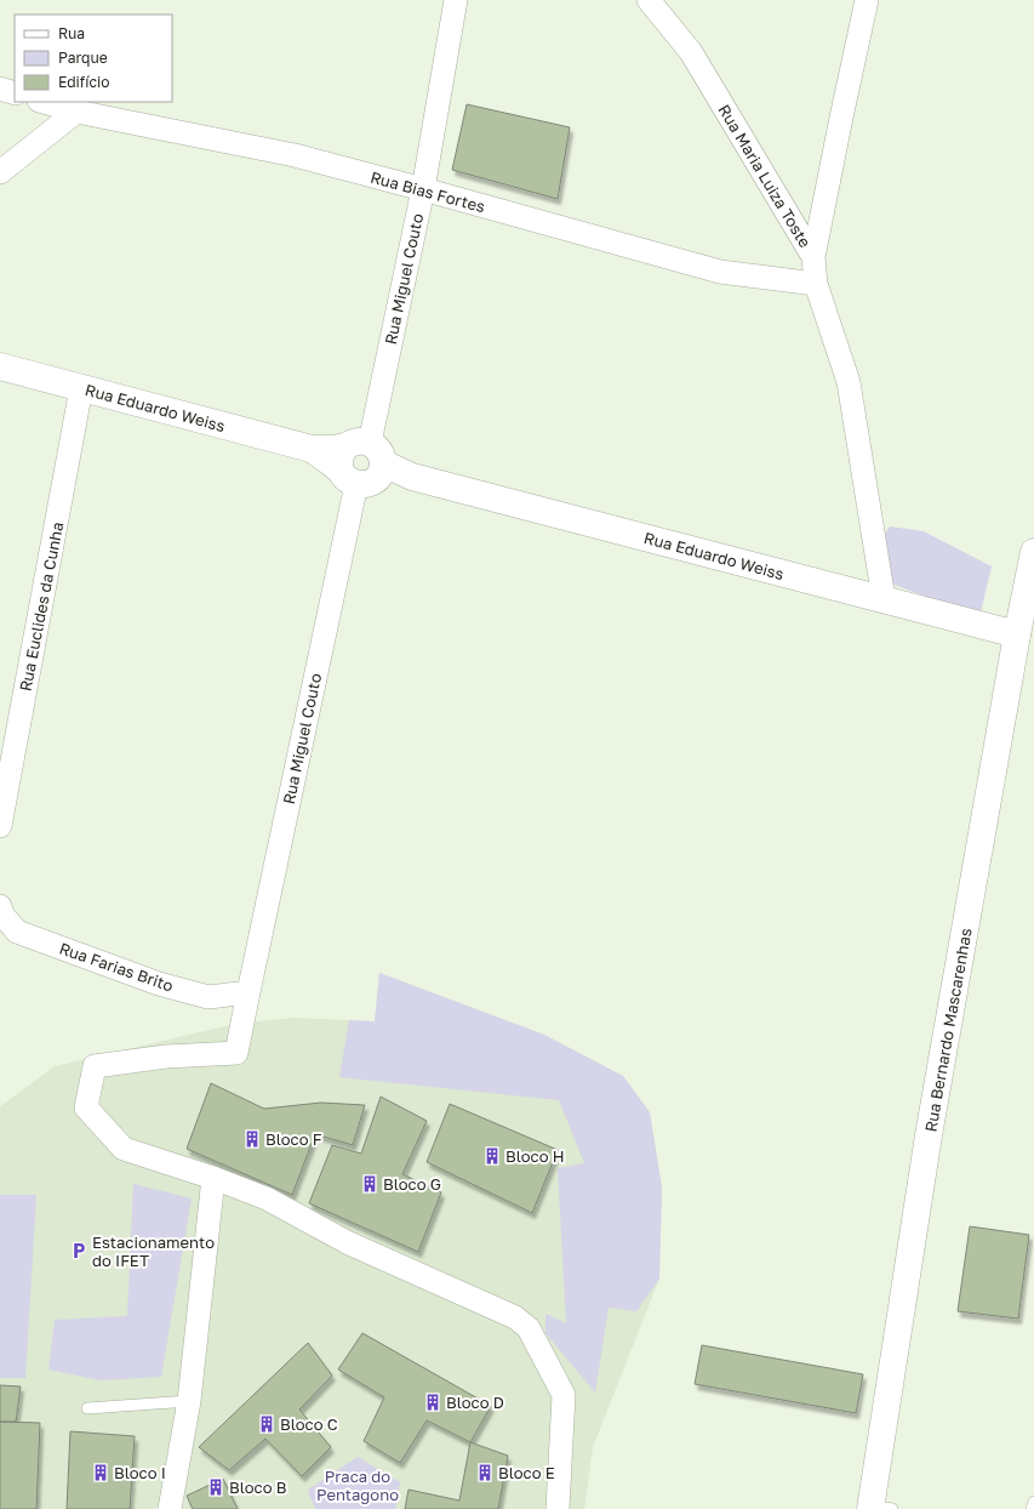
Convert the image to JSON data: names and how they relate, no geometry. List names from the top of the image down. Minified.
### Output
{"streets":{"street":["Rua Maria Luiza Toste","Rua Bias Fortes","Rua Miguel Couto","Rua Eduardo Weiss","Rua Euclides da Cunha","Rua Farias Brito","Rua Bernardo Mascarenhas"]},"crossings":[["Rua Maria Luiza Toste","Rua Bias Fortes"],["Rua Maria Luiza Toste","Rua Eduardo Weiss"],["Rua Bias Fortes","Rua Miguel Couto"],["Rua Miguel Couto","Rua Eduardo Weiss"],["Rua Miguel Couto","Rua Farias Brito"],["Rua Eduardo Weiss","Rua Euclides da Cunha"],["Rua Eduardo Weiss","Rua Bernardo Mascarenhas"]],"parks":["Praca do Pentagono"],"places":{"building":["Bloco F","Bloco H","Bloco G","Bloco D","Bloco C","Bloco I","Bloco E","Bloco B"],"parking":["Estacionamento do IFET"]},"legend":["Rua","Parque","Edifício"]}
